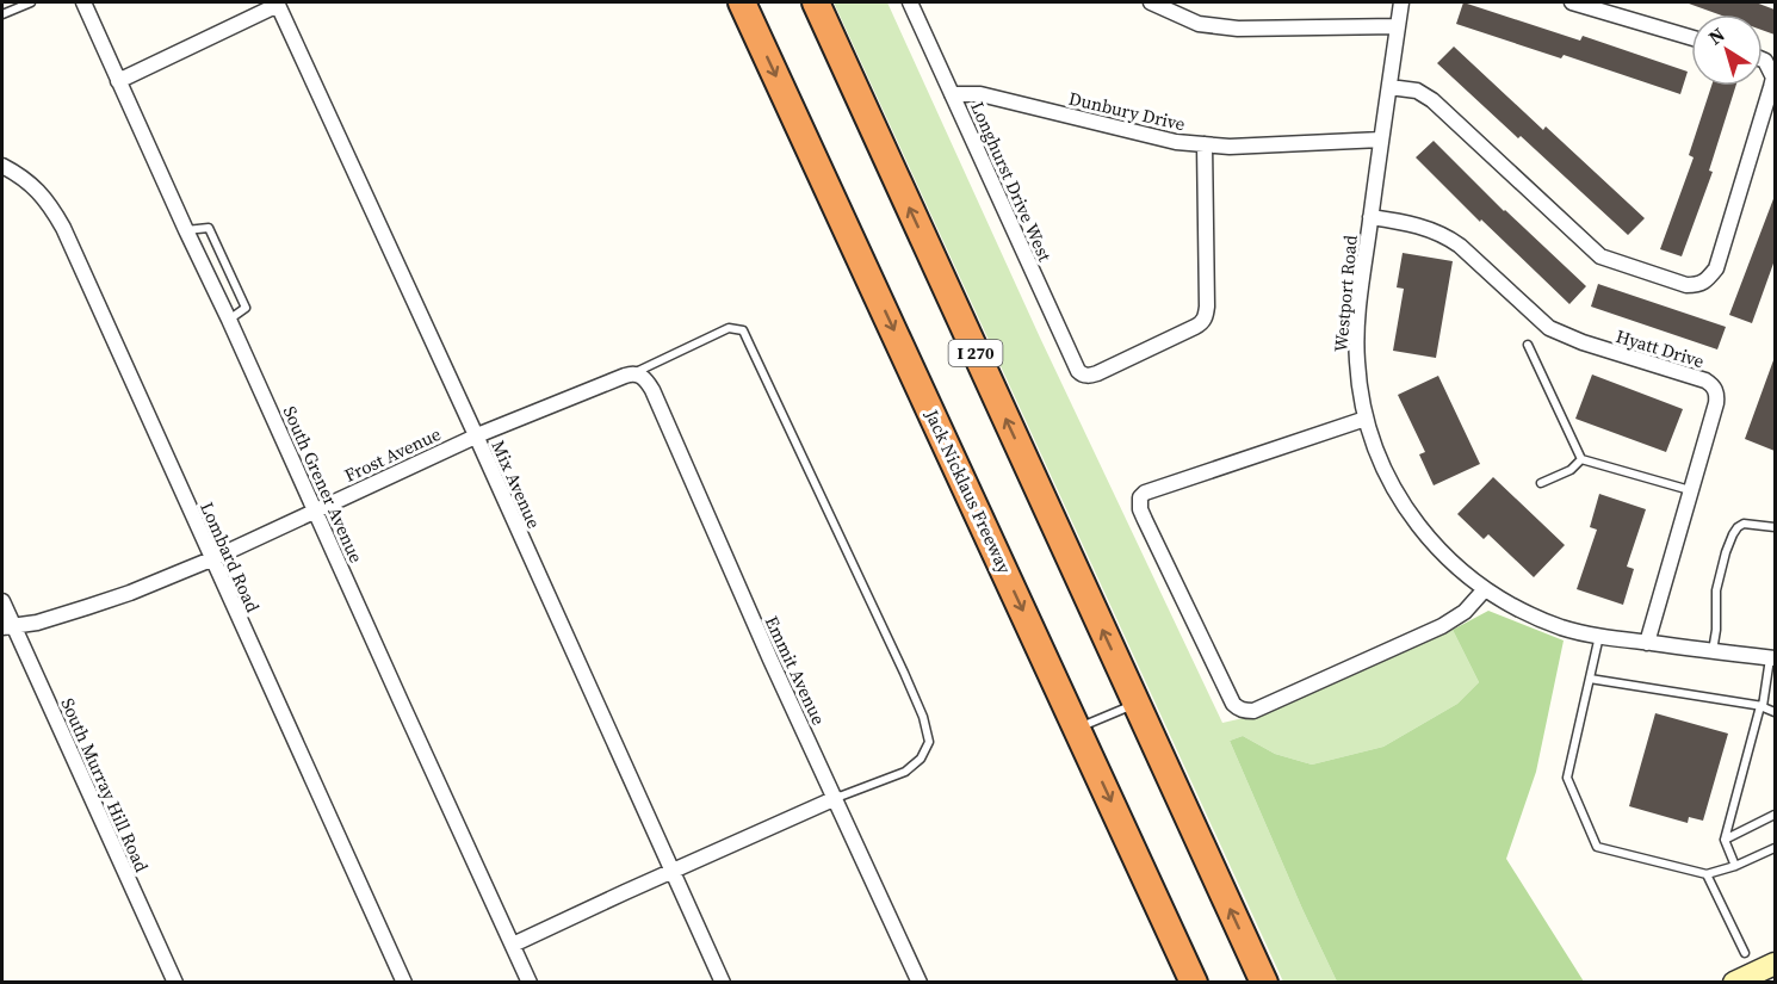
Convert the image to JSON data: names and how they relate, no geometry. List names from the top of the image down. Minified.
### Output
{"streets":{"highway":["I 270","Jack Nicklaus Freeway"],"street":["Dunbury Drive","Longhurst Drive West","Westport Road","Hyatt Drive","Frost Avenue","South Grener Avenue","Mix Avenue","Lombard Road","Emmit Avenue","South Murray Hill Road"]},"crossings":[["Dunbury Drive","Longhurst Drive West"],["Dunbury Drive","Westport Road"],["Westport Road","Hyatt Drive"],["Frost Avenue","South Grener Avenue"],["Frost Avenue","Mix Avenue"],["Frost Avenue","Lombard Road"],["Frost Avenue","Emmit Avenue"],["Frost Avenue","South Murray Hill Road"]],"north":"top left"}
